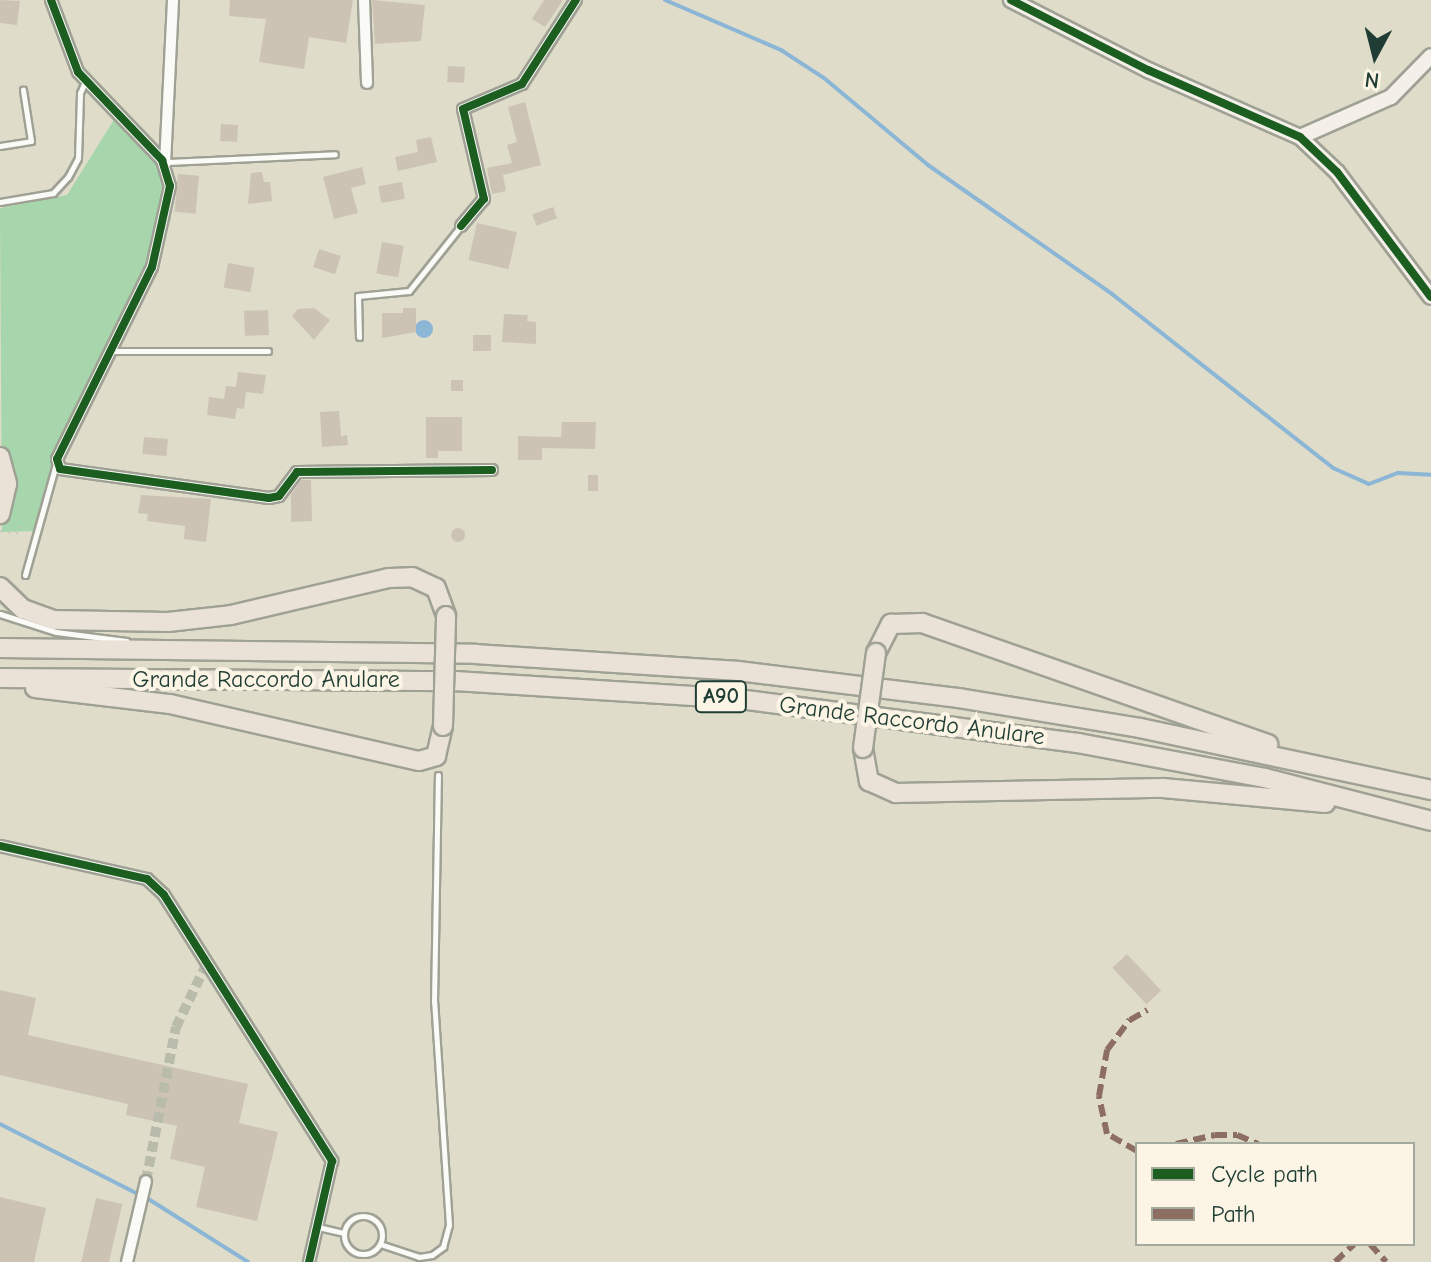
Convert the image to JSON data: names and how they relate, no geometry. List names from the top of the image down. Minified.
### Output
{"streets":{"highway":["Grande Raccordo Anulare","A90"]},"legend":["Cycle path","Path"],"north":"bottom"}
